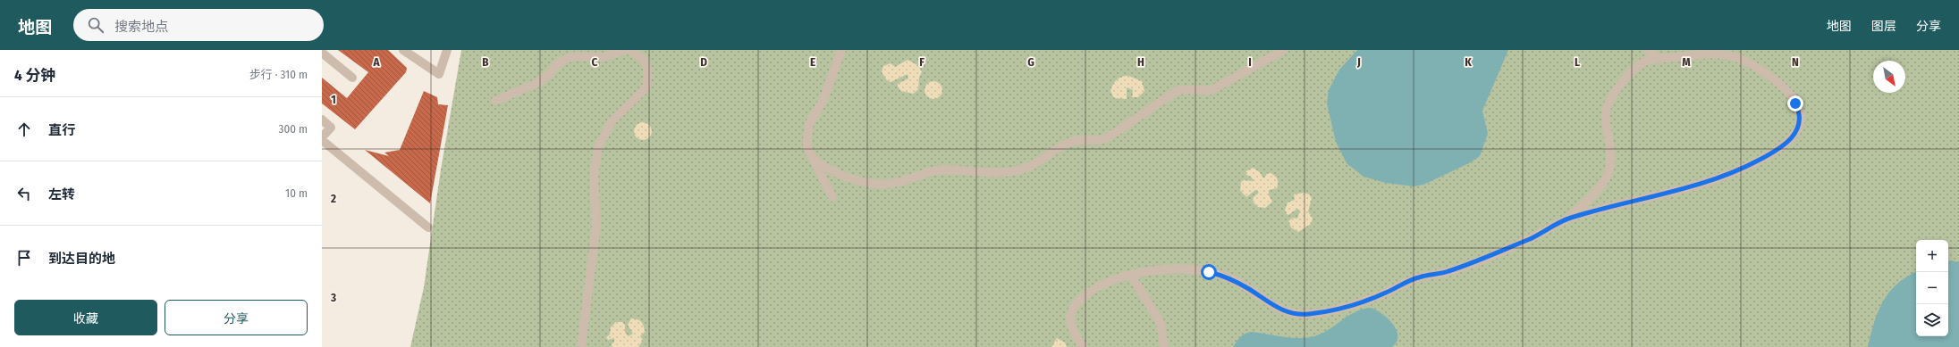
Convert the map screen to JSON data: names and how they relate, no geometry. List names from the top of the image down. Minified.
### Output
{"north":"bottom right","page":{"header":"地图","search":"搜索地点","nav":["地图","图层","分享"],"heading":["4 分钟","步行 · 310 m"],"list":[["直行","300 m"],["左转","10 m"],"到达目的地"],"map_buttons":["+","−"],"buttons":["收藏","分享"]},"grid":{"columns":["A","B","C","D","E","F","G","H","I","J","K","L","M","N"],"rows":["1","2","3"]}}
